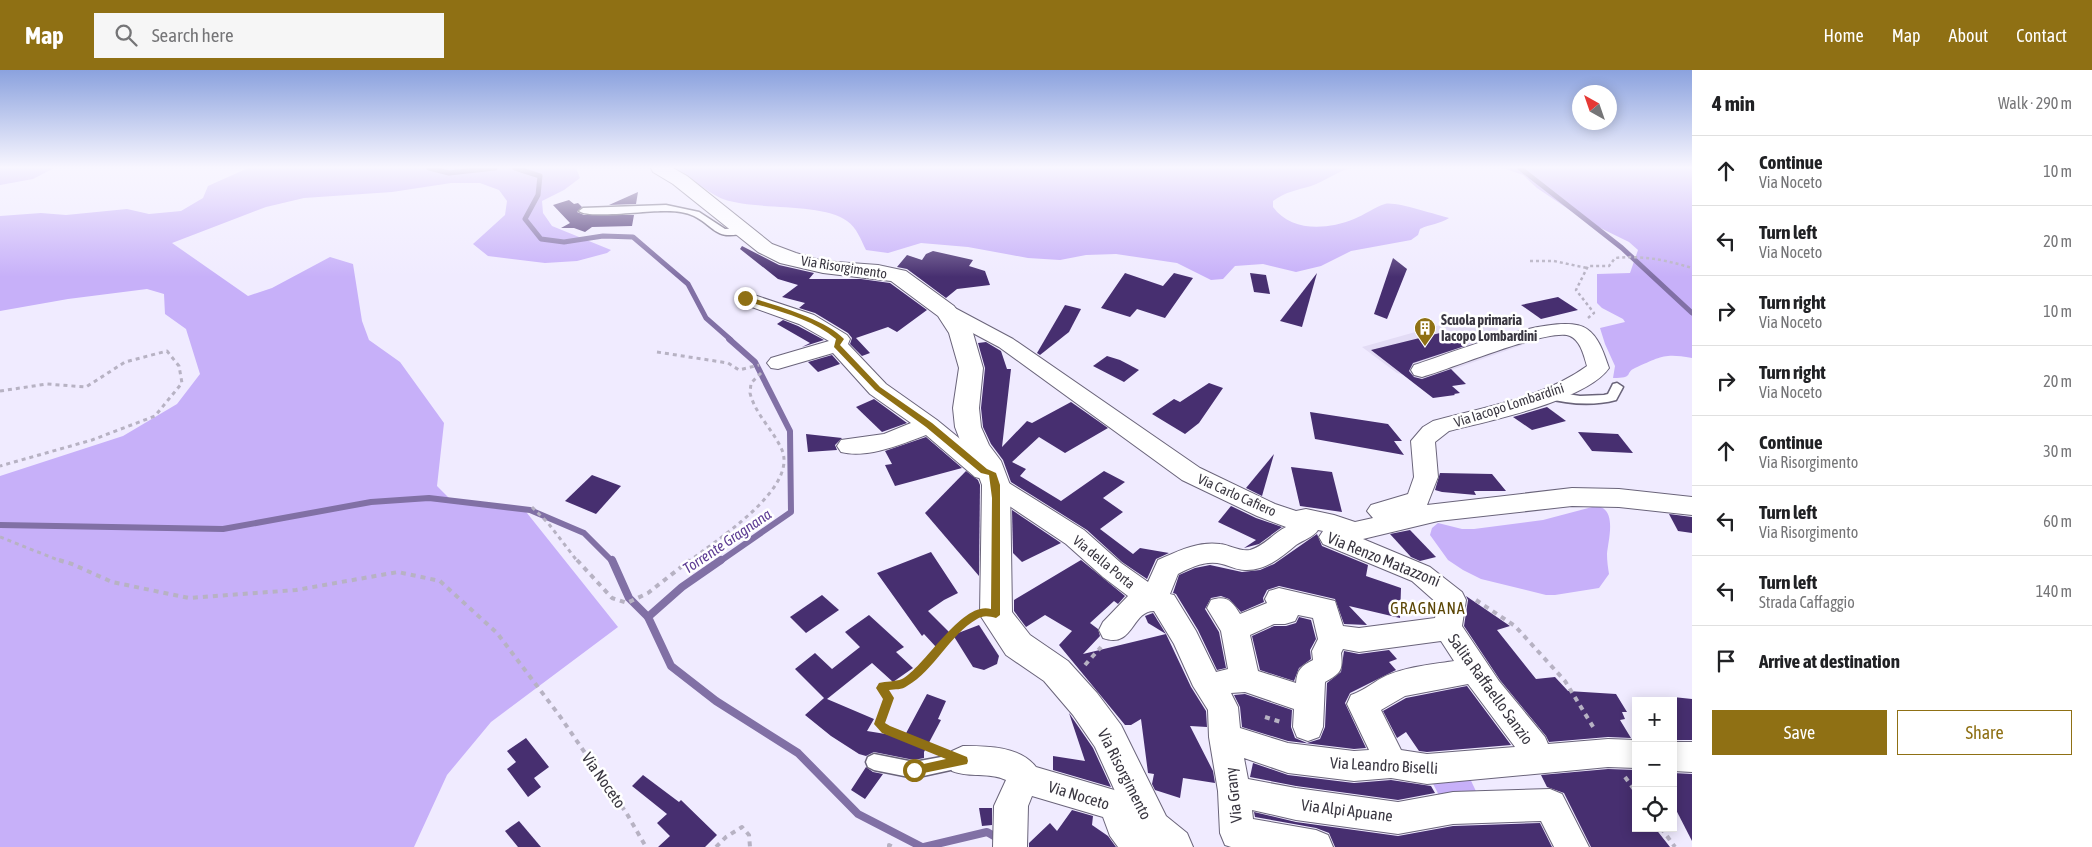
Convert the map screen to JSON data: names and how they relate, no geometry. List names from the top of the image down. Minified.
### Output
{"streets":{"main road":["Via Risorgimento"],"street":["Via Iacopo Lombardini","Via Carlo Cafiero","Via Renzo Matazzoni","Via della Porta","Salita Raffaello Sanzio","Via Leandro Biselli","Via Noceto","Via Grany","Via Alpi Apuane"]},"crossings":[["Via Risorgimento","Via Carlo Cafiero"],["Via Risorgimento","Via della Porta"],["Via Iacopo Lombardini","Via Carlo Cafiero"],["Via Carlo Cafiero","Via Renzo Matazzoni"],["Via Renzo Matazzoni","Salita Raffaello Sanzio"],["Via della Porta","Via Leandro Biselli"],["Via della Porta","Via Grany"],["Salita Raffaello Sanzio","Via Leandro Biselli"],["Via Leandro Biselli","Via Grany"],["Via Grany","Via Alpi Apuane"]],"districts":["GRAGNANA"],"water":["Torrente Gragnana"],"places":{"building":["Scuola primaria Iacopo Lombardini"]},"north":"top left","page":{"header":"Map","search":"Search here","nav":["Home","Map","About","Contact"],"heading":["4 min","Walk · 290 m"],"list":[["Continue","Via Noceto","10 m"],["Turn left","Via Noceto","20 m"],["Turn right","Via Noceto","10 m"],["Turn right","Via Noceto","20 m"],["Continue","Via Risorgimento","30 m"],["Turn left","Via Risorgimento","60 m"],["Turn left","Strada Caffaggio","140 m"],"Arrive at destination"],"buttons":["Save","Share"],"map_buttons":["+","−"]}}
